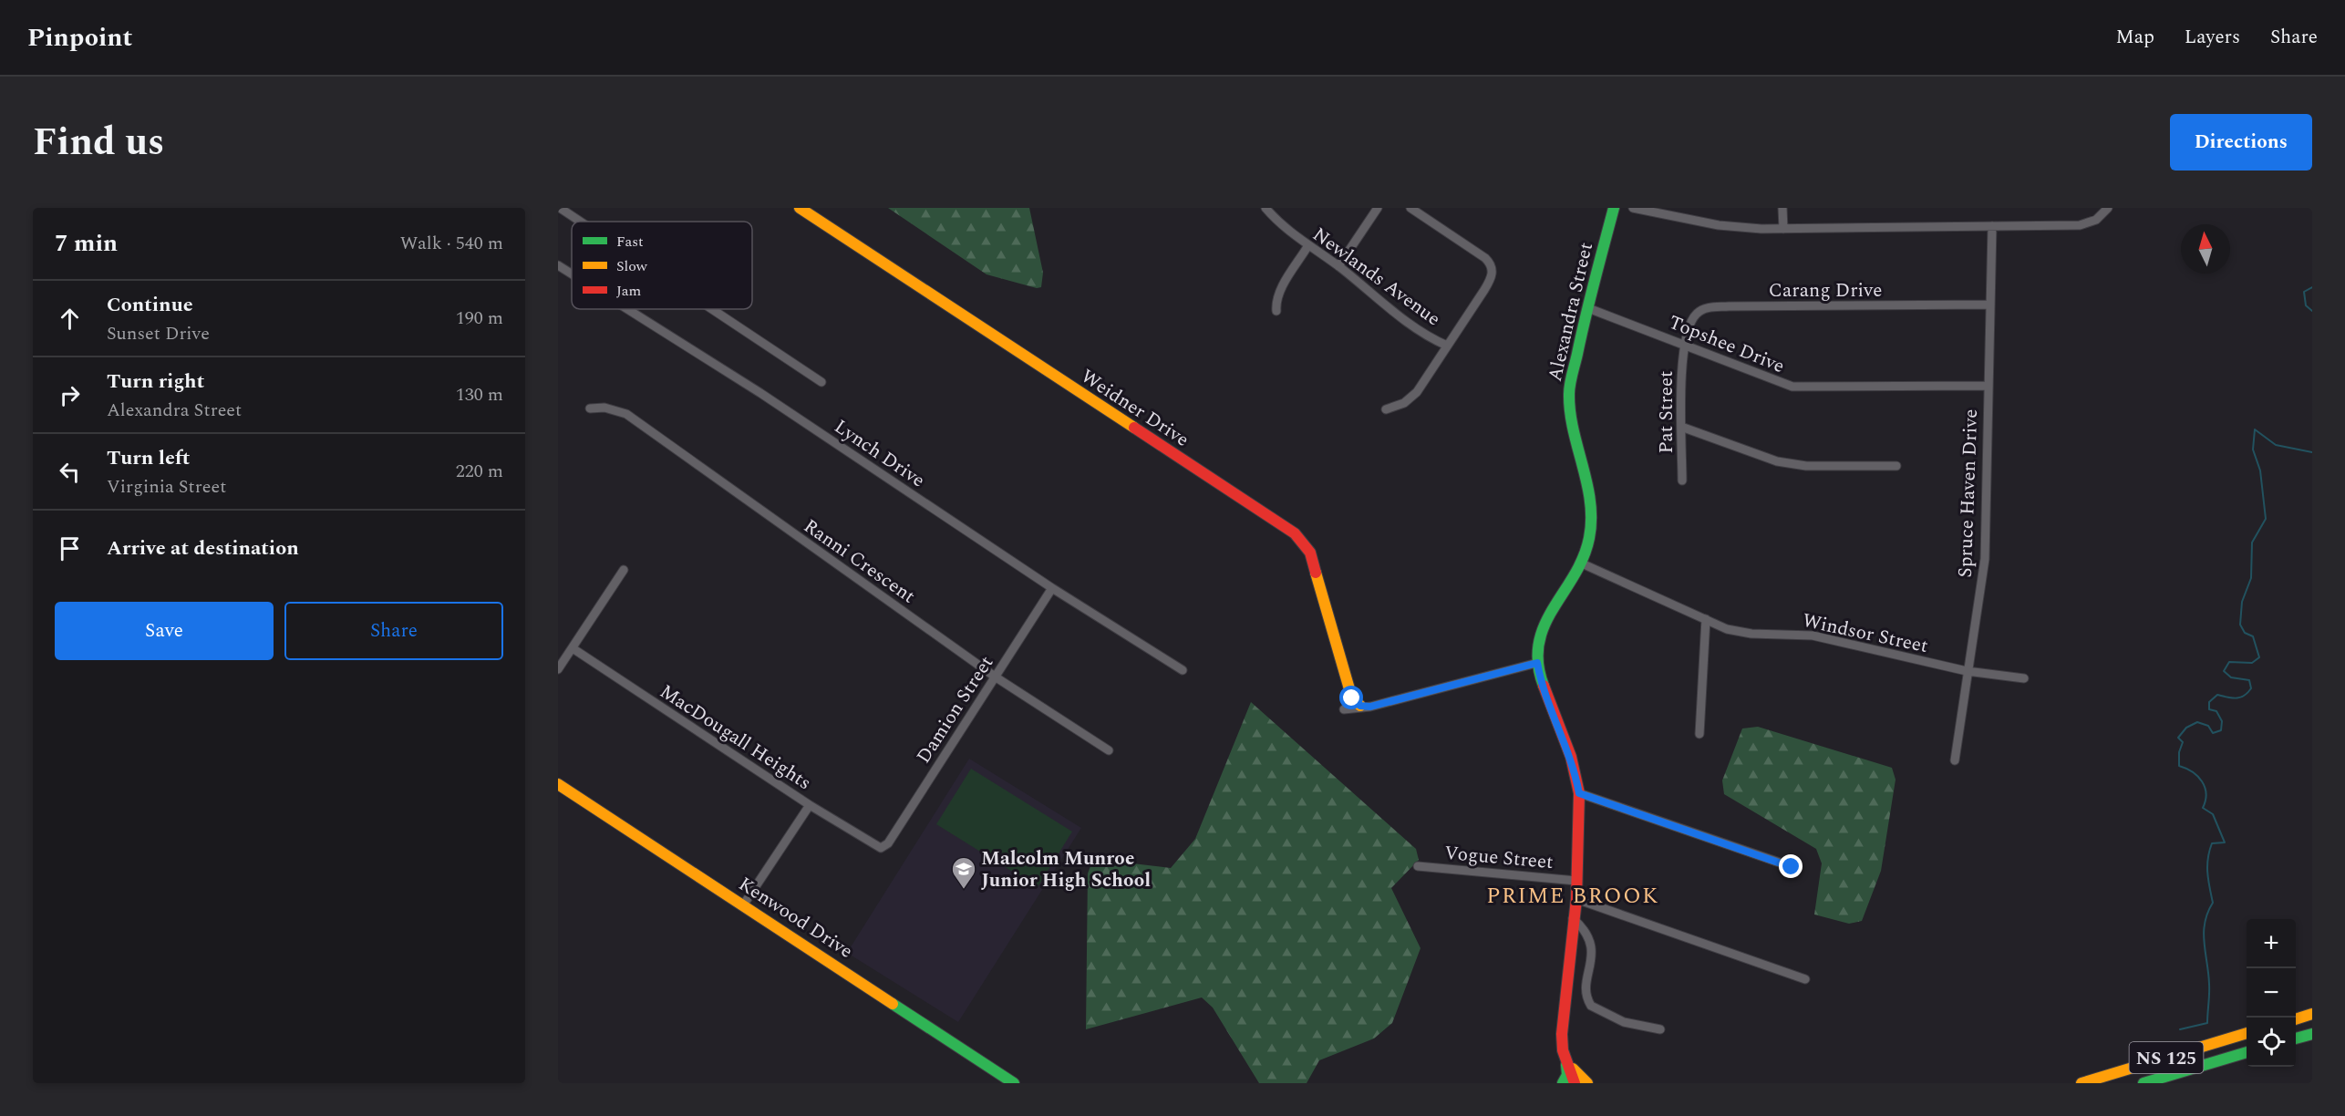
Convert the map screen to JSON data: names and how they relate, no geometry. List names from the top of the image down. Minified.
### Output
{"streets":{"main road":["Alexandra Street","Weidner Drive","Kenwood Drive","NS 125"],"street":["Newlands Avenue","Carang Drive","Topshee Drive","Pat Street","Lynch Drive","Spruce Haven Drive","Ranni Crescent","Windsor Street","Damion Street","MacDougall Heights","Vogue Street"]},"crossings":[["Carang Drive","Topshee Drive"],["Carang Drive","Pat Street"],["Carang Drive","Spruce Haven Drive"],["Alexandra Street","Topshee Drive"],["Alexandra Street","Windsor Street"],["Alexandra Street","Vogue Street"],["Topshee Drive","Pat Street"],["Topshee Drive","Spruce Haven Drive"],["Lynch Drive","Damion Street"],["Spruce Haven Drive","Windsor Street"],["Ranni Crescent","Damion Street"],["Damion Street","MacDougall Heights"]],"districts":["PRIME BROOK"],"places":{"school or university":["Malcolm Munroe Junior High School"]},"legend":["Fast","Slow","Jam"],"north":"top","page":{"header":"Pinpoint","nav":["Map","Layers","Share"],"title":"Find us","buttons":["Directions",["Save","Share"]],"heading":["7 min","Walk · 540 m"],"list":[["Continue","Sunset Drive","190 m"],["Turn right","Alexandra Street","130 m"],["Turn left","Virginia Street","220 m"],"Arrive at destination"],"map_buttons":["+","−"]}}
